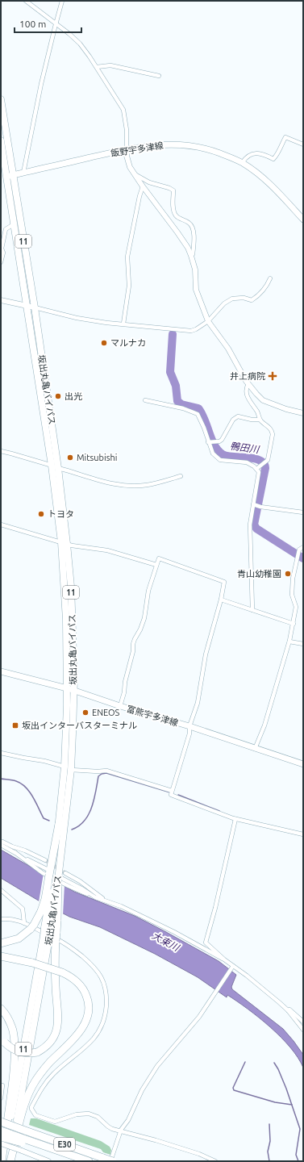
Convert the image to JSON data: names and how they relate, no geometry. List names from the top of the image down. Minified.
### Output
{"streets":{"highway":["11","坂出丸亀バイパス","E30"],"main road":["飯野宇多津線","富熊宇多津線"]},"crossings":[["飯野宇多津線","坂出丸亀バイパス"],["坂出丸亀バイパス","富熊宇多津線"]],"water":["鴨田川","大束川"],"places":{"other":["マルナカ","出光","Mitsubishi","トヨタ","青山幼稚園","ENEOS"],"health":["井上病院"],"transit":["坂出インターバスターミナル"]},"scale_bar":"100 m"}
